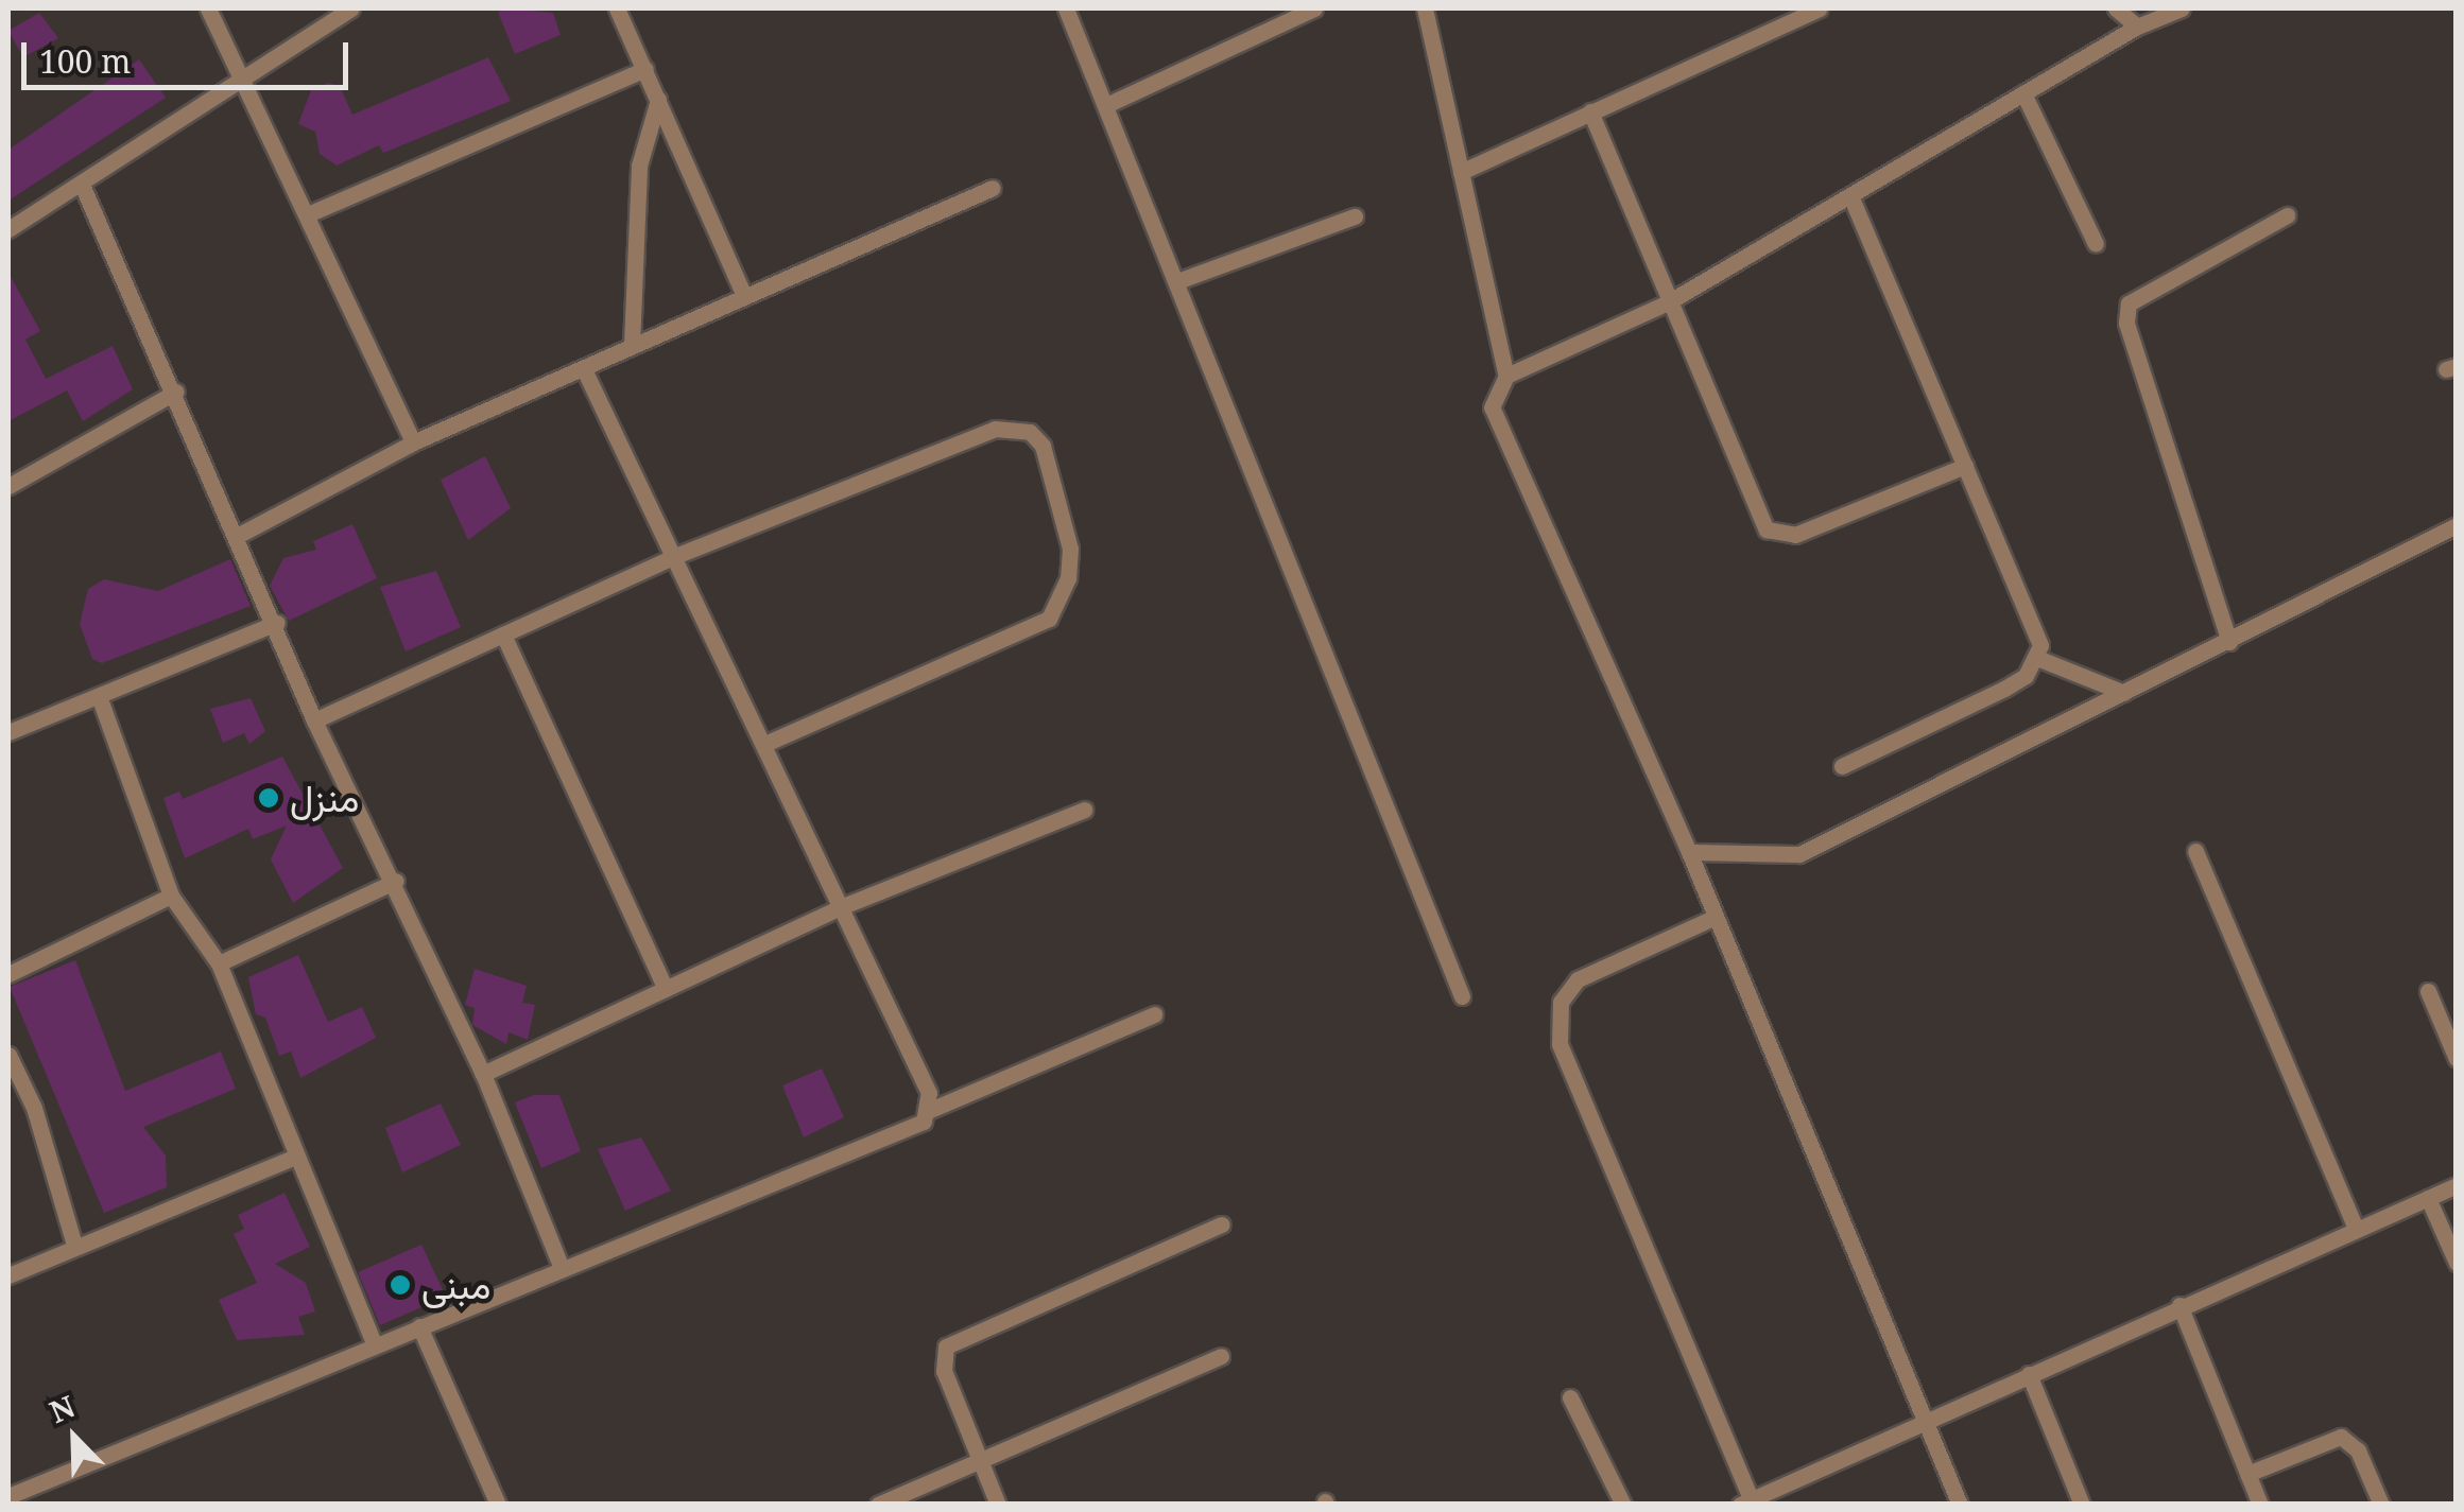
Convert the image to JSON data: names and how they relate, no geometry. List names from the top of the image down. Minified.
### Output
{"places":["منزل","مبنى"],"scale_bar":"100 m","north":"top left"}
